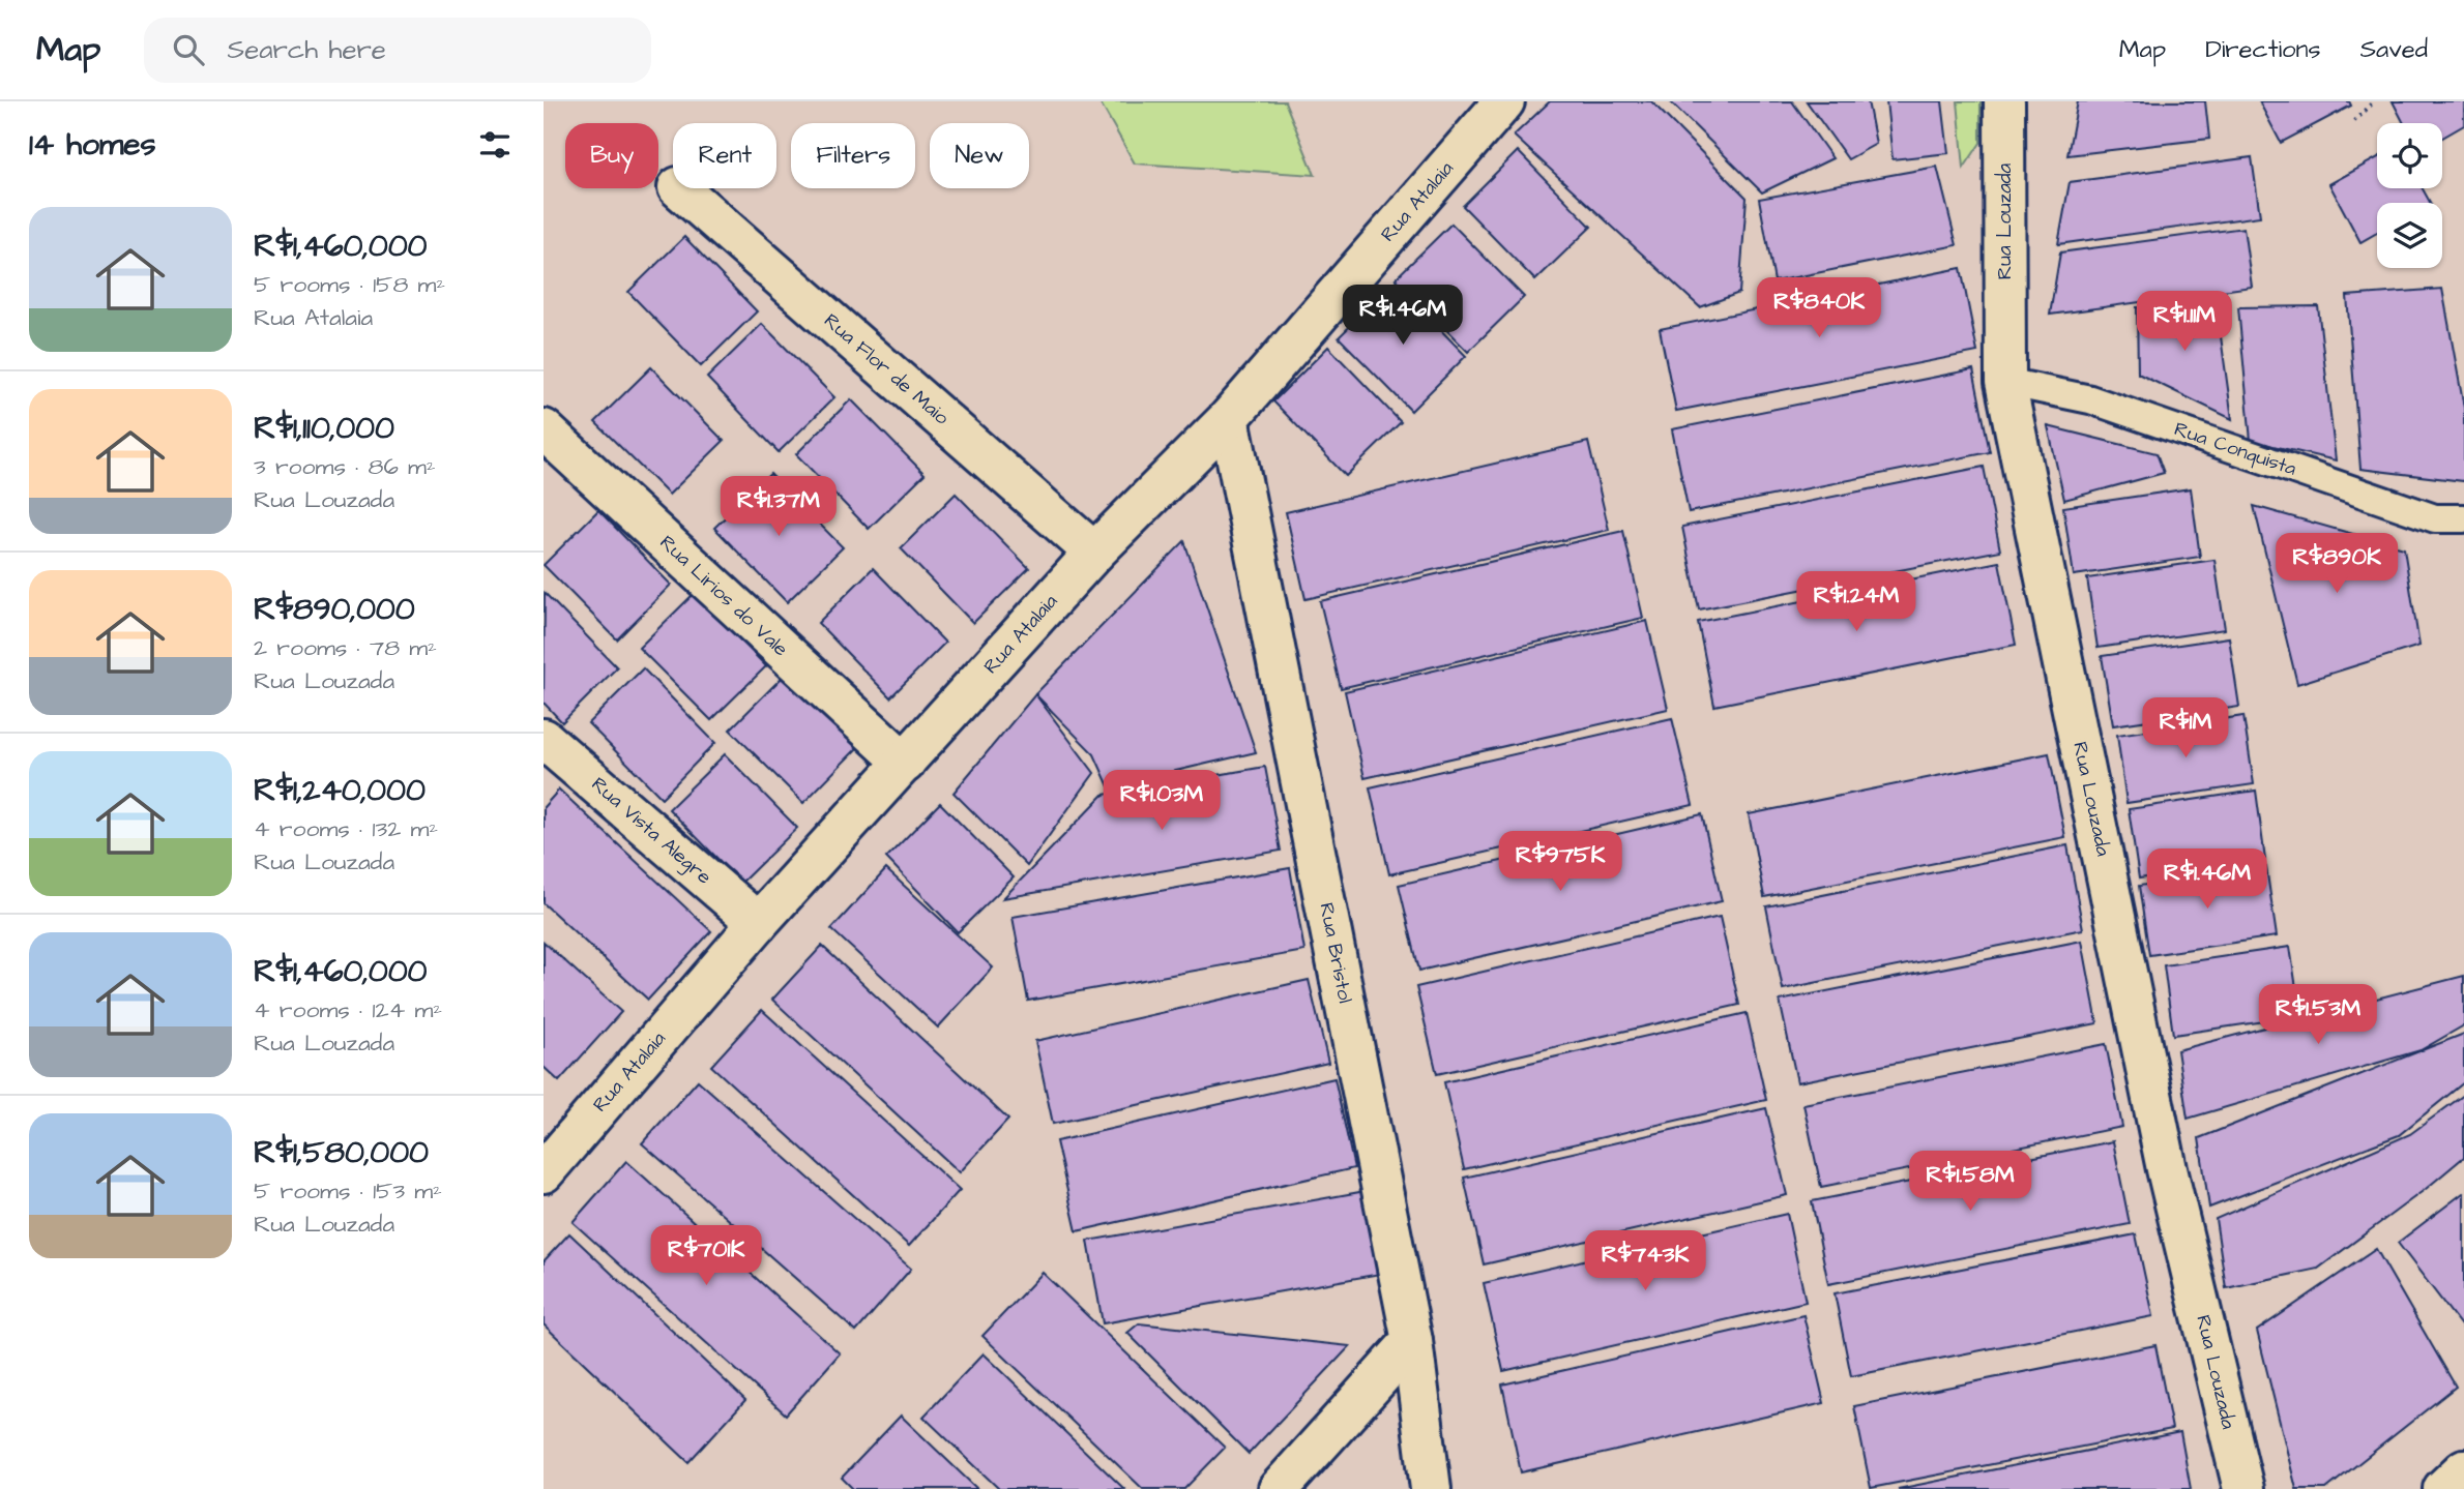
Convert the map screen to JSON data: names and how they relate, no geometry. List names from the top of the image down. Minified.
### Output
{"streets":{"street":["Rua Atalaia","Rua Louzada","Rua Flor de Maio","Rua Lirios do Vale","Rua Vista Alegre","Rua Bristol"],"lane":["Rua Conquista"]},"crossings":[["Rua Atalaia","Rua Flor de Maio"],["Rua Atalaia","Rua Lirios do Vale"],["Rua Atalaia","Rua Vista Alegre"],["Rua Atalaia","Rua Bristol"],["Rua Louzada","Rua Conquista"]],"page":{"header":"Map","search":"Search here","nav":["Map","Directions","Saved"],"heading":"14 homes","chip":["Buy","Rent","Filters","New"],"list":[{"name":"R$1,460,000","note":"5 rooms · 158 m² · Rua Atalaia"},{"name":"R$1,110,000","note":"3 rooms · 86 m² · Rua Louzada"},{"name":"R$890,000","note":"2 rooms · 78 m² · Rua Louzada"},{"name":"R$1,240,000","note":"4 rooms · 132 m² · Rua Louzada"},{"name":"R$1,460,000","note":"4 rooms · 124 m² · Rua Louzada"},{"name":"R$1,580,000","note":"5 rooms · 153 m² · Rua Louzada"}],"price":["R$840K","R$1.46M","R$1.11M","R$1.37M","R$890K","R$1.24M","R$1M","R$1.03M","R$975K","R$1.46M","R$1.53M","R$1.58M","R$701K","R$743K"]}}
